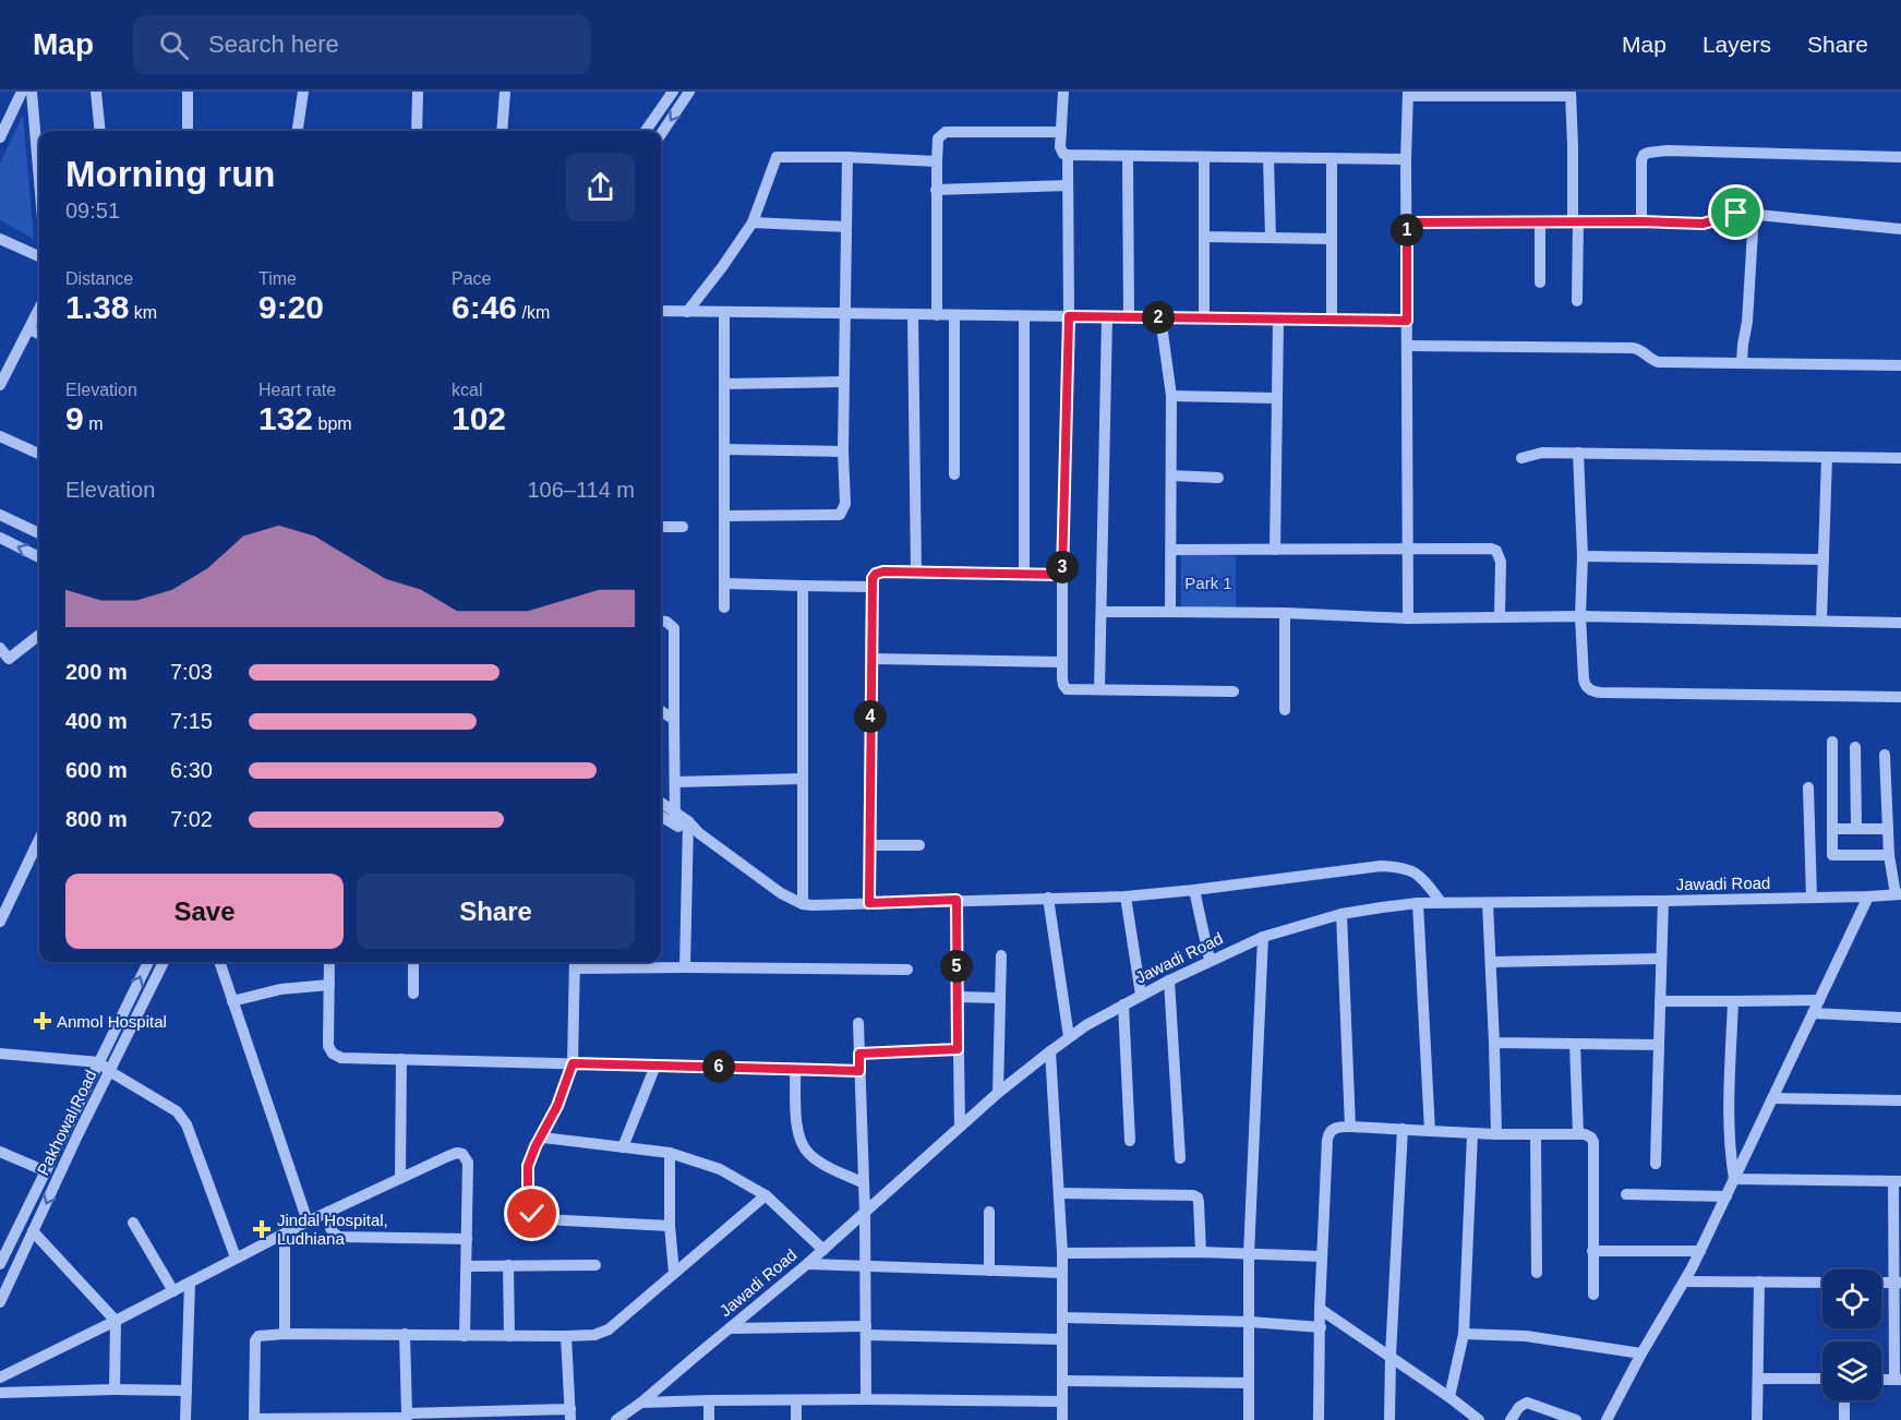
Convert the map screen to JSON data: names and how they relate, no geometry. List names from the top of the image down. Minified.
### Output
{"streets":{"street":["Jawadi Road","Pakhowal Road"]},"parks":["Park 1"],"places":{"health":["Anmol Hospital","Jindal Hospital, Ludhiana"]},"page":{"header":"Map","search":"Search here","nav":["Map","Layers","Share"],"heading":["Morning run","09:51"],"pins":["1","2","3","4","5","6"],"stats":[["Distance","1.38 km"],["Time","9:20"],["Pace","6:46 /km"],["Elevation","9 m"],["Heart rate","132 bpm"],["kcal","102"]],"chart":["Elevation","106–114 m"],"list":[{"name":"200 m","note":"7:03"},{"name":"400 m","note":"7:15"},{"name":"600 m","note":"6:30"},{"name":"800 m","note":"7:02"}],"buttons":["Save","Share"]}}
